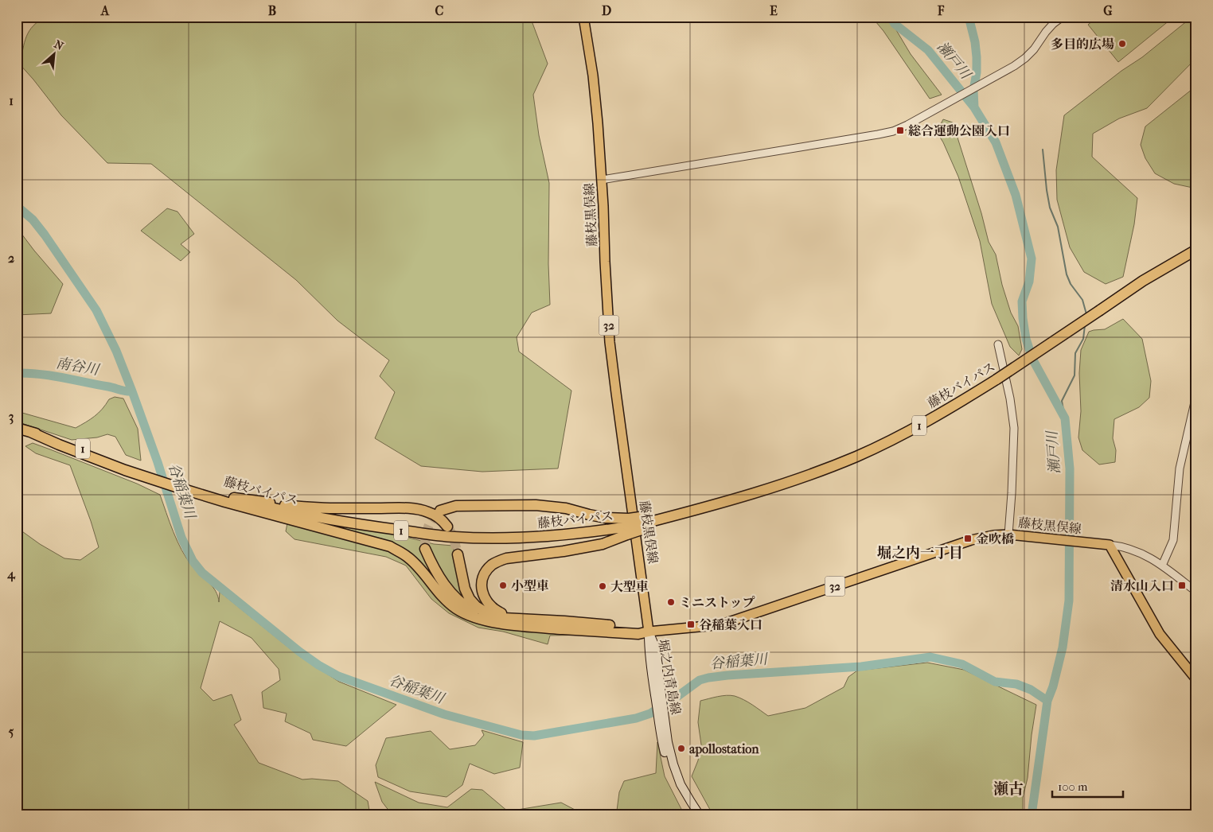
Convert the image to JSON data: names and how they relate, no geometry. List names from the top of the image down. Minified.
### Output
{"streets":{"highway":["藤枝バイパス","1"],"main road":["藤枝黒俣線","32","堀之内青島線"]},"crossings":[["藤枝黒俣線","1"],["藤枝黒俣線","堀之内青島線"],["藤枝バイパス","1"],["1","堀之内青島線"]],"districts":["堀之内一丁目","瀬古"],"water":["瀬戸川","南谷川","谷稲葉川"],"places":{"other":["多目的広場","小型車","大型車","ミニストップ","apollostation"],"transit":["総合運動公園入口","金吹橋","清水山入口","谷稲葉入口"]},"scale_bar":"100 m","north":"top right","grid":{"columns":["A","B","C","D","E","F","G"],"rows":["1","2","3","4","5"]}}
